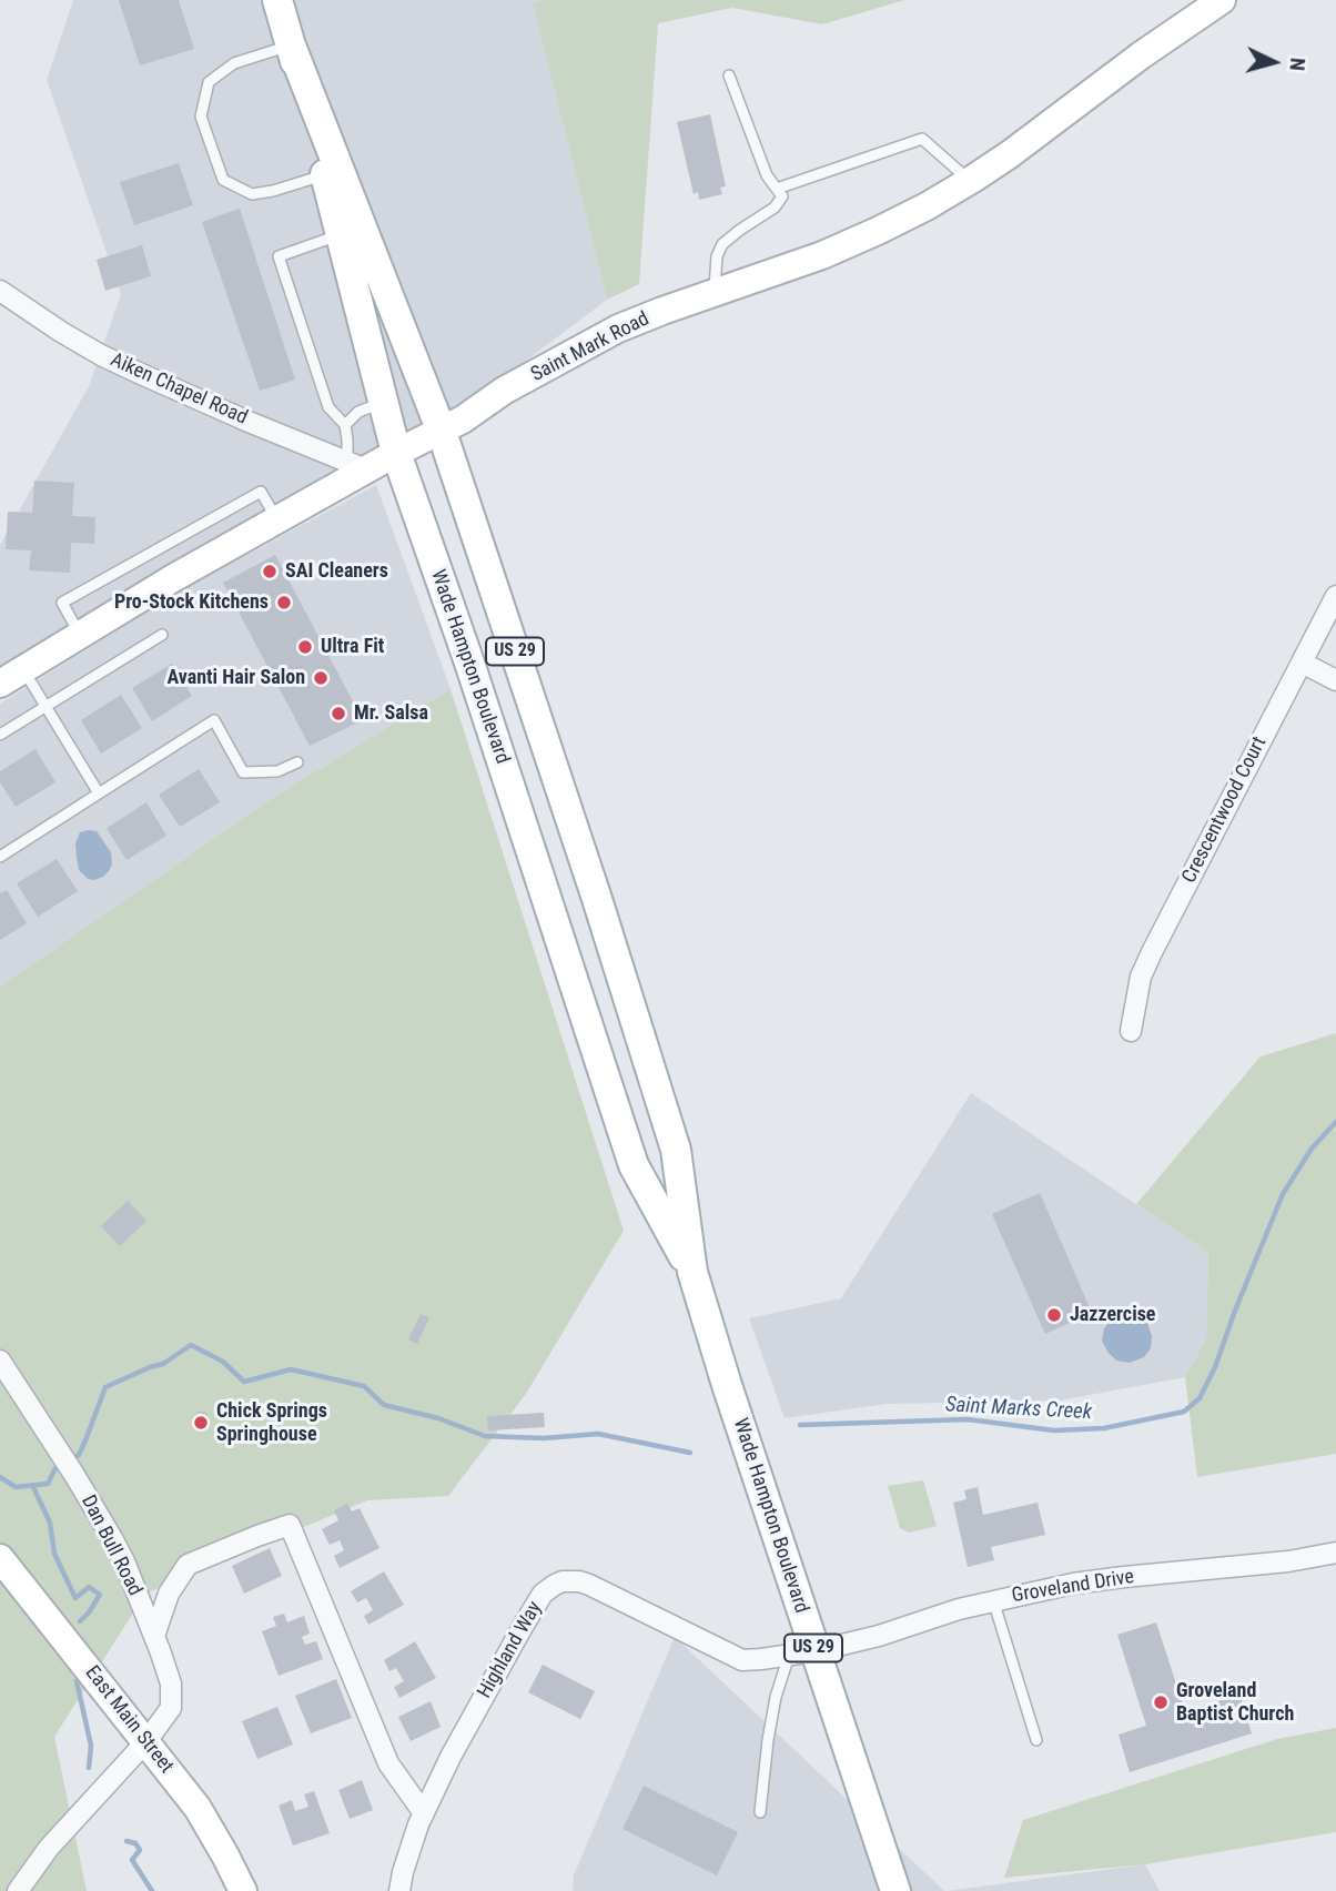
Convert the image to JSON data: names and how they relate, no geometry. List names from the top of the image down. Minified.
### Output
{"streets":{"main road":["US 29","Wade Hampton Boulevard"],"street":["Saint Mark Road","Aiken Chapel Road","Crescentwood Court","Dan Bull Road","Groveland Drive","Highland Way","East Main Street"]},"crossings":[["Saint Mark Road","Aiken Chapel Road"],["Saint Mark Road","Wade Hampton Boulevard"],["Wade Hampton Boulevard","Groveland Drive"],["Wade Hampton Boulevard","Highland Way"],["Dan Bull Road","East Main Street"],["Groveland Drive","Highland Way"]],"water":["Saint Marks Creek"],"places":["SAI Cleaners","Pro-Stock Kitchens","Ultra Fit","Avanti Hair Salon","Mr. Salsa","Jazzercise","Chick Springs Springhouse","Groveland Baptist Church"],"north":"right"}
